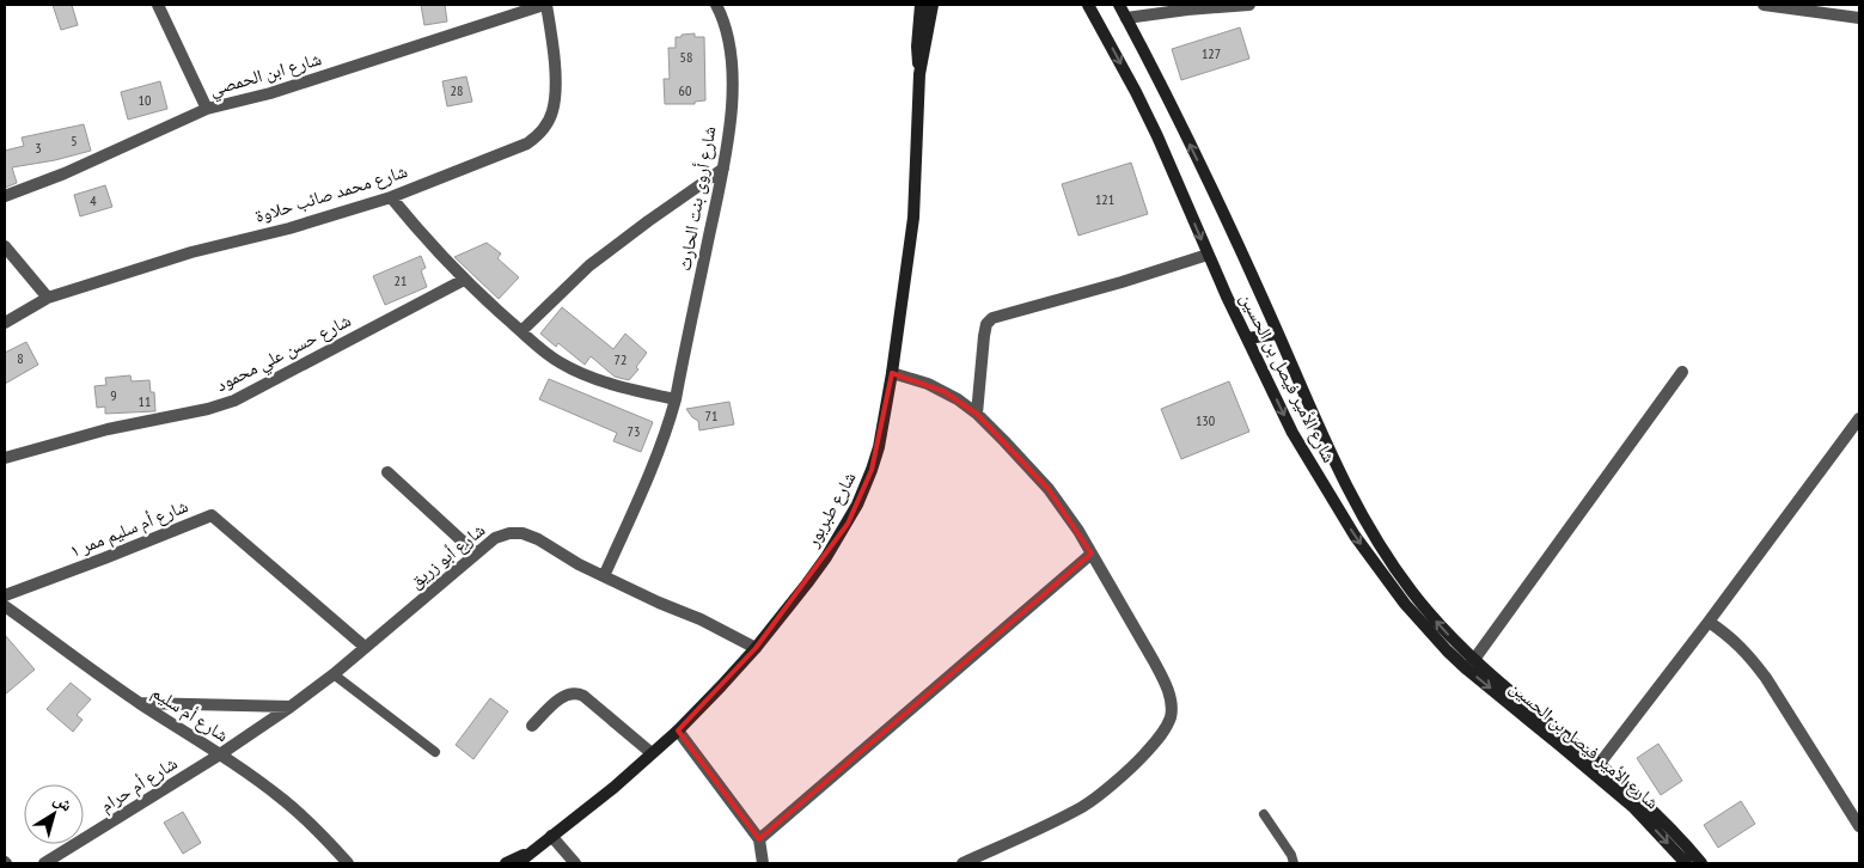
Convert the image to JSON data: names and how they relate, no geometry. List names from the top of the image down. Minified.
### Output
{"streets":{"street":["شارع ابن الحمصي","شارع محمد صائب حلاوة","شارع أروى بنت الحارث","شارع حسن علي محمود","شارع الأمير فيصل بن الحسين","شارع طبربور","شارع أم سليم ممر ١","شارع أبو زريق","شارع أم سليم","شارع أم حرام"]},"crossings":[["شارع ابن الحمصي","شارع محمد صائب حلاوة"],["شارع أروى بنت الحارث","شارع أبو زريق"],["شارع طبربور","شارع أبو زريق"],["شارع أم سليم ممر ١","شارع أبو زريق"],["شارع أبو زريق","شارع أم سليم"],["شارع أبو زريق","شارع أم حرام"],["شارع أم سليم","شارع أم حرام"]],"house_numbers":["127","58","28","60","10","5","3","121","4","21","8","72","9","11","71","130","73"],"north":"top right"}
